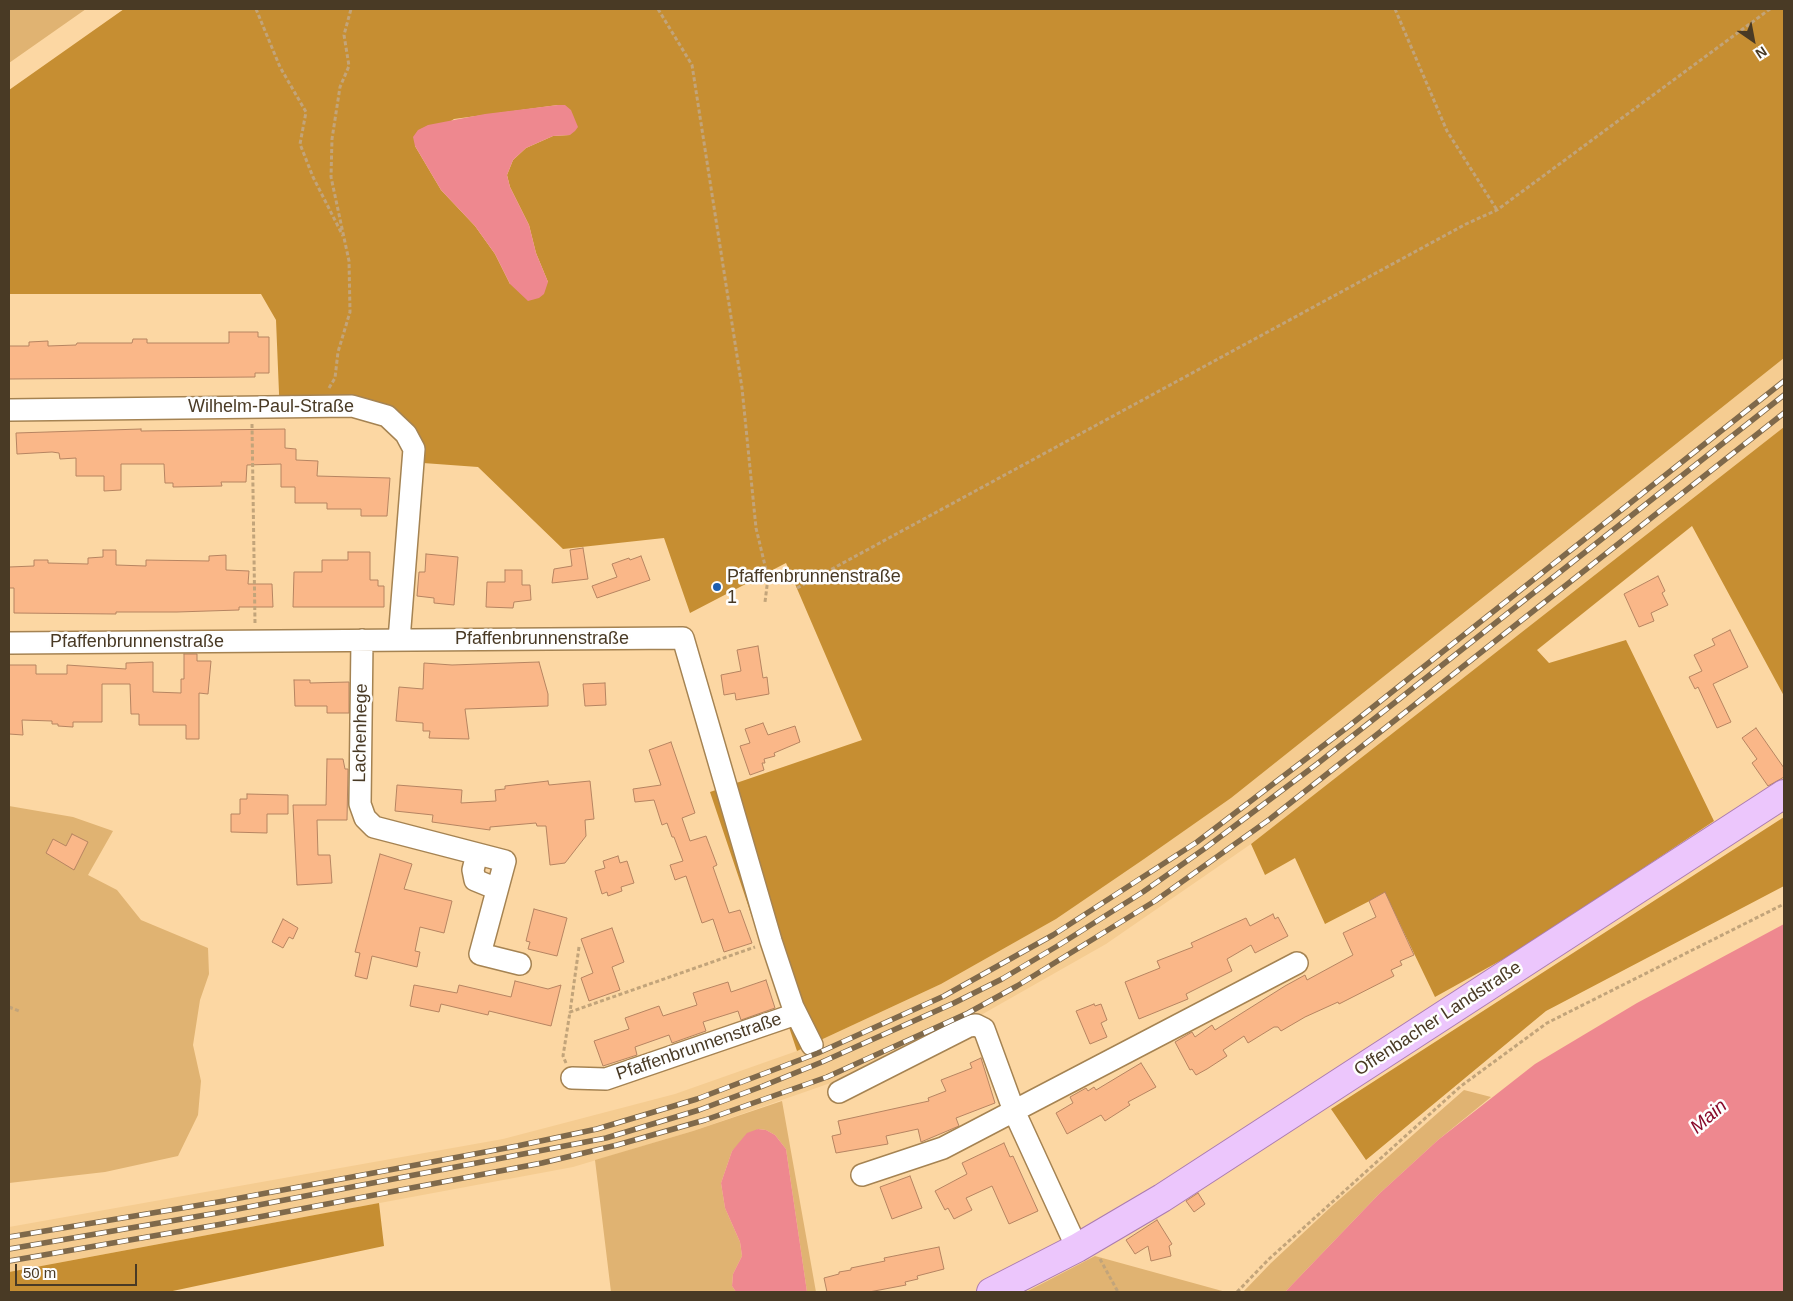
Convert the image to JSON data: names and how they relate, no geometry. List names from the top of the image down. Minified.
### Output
{"streets":{"main road":["Offenbacher Landstraße"],"street":["Wilhelm-Paul-Straße","Pfaffenbrunnenstraße","Lachenhege"]},"crossings":[["Wilhelm-Paul-Straße","Pfaffenbrunnenstraße"],["Pfaffenbrunnenstraße","Lachenhege"]],"water":["Main"],"places":["Pfaffenbrunnenstraße 1"],"scale_bar":"50 m","north":"bottom right"}
